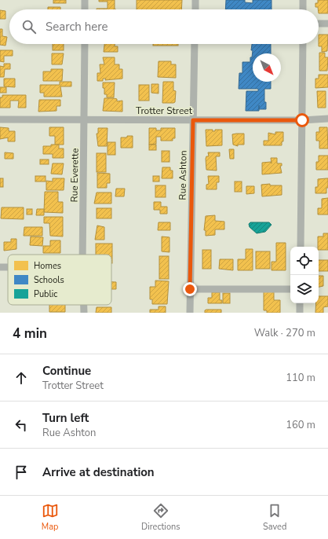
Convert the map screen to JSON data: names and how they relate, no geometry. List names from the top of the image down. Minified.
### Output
{"streets":{"street":["Trotter Street","Rue Everette","Rue Ashton"]},"crossings":[["Trotter Street","Rue Everette"],["Trotter Street","Rue Ashton"]],"legend":["Homes","Schools","Public"],"north":"bottom right","page":{"search":"Search here","heading":["4 min","Walk · 270 m"],"list":[["Continue","Trotter Street","110 m"],["Turn left","Rue Ashton","160 m"],"Arrive at destination"],"nav":["Map","Directions","Saved"]}}
